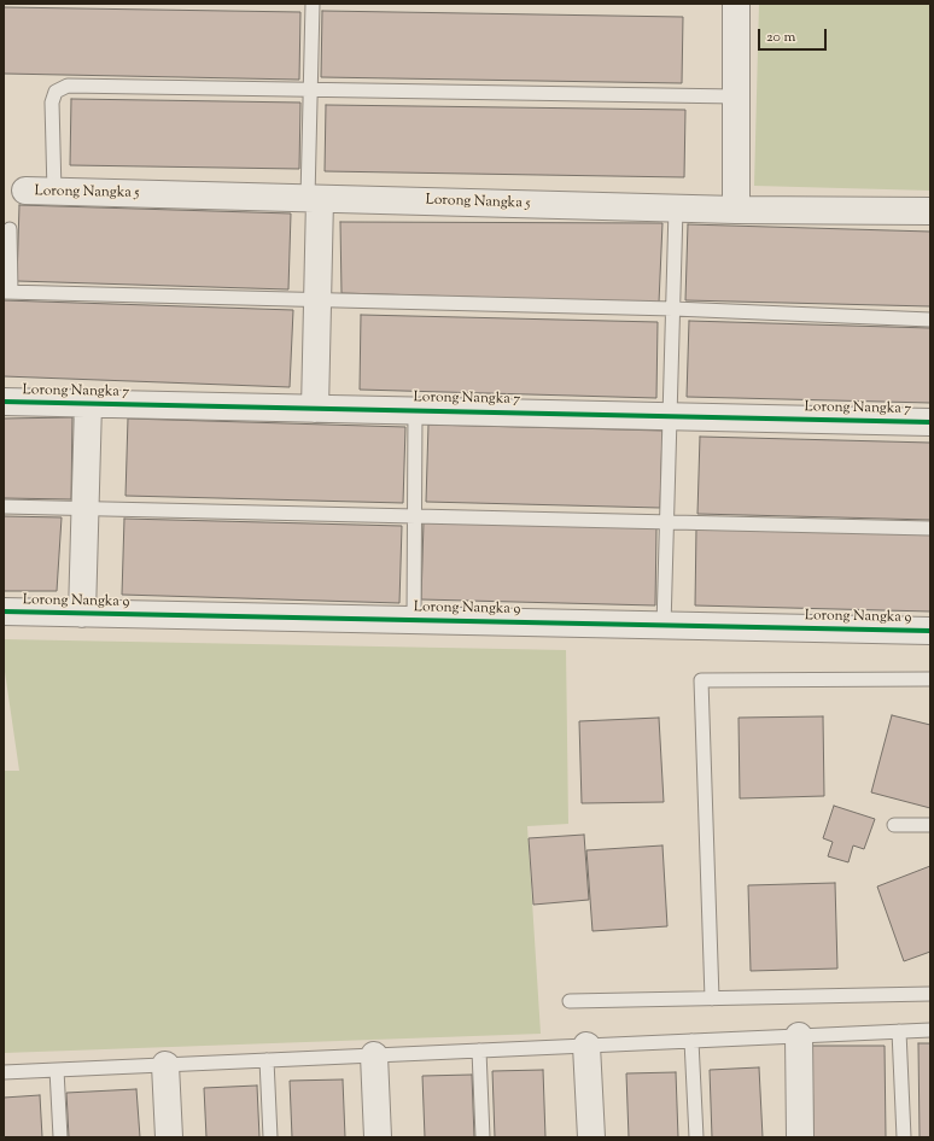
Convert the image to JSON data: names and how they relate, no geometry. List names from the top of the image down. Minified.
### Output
{"streets":{"street":["Lorong Nangka 5","Lorong Nangka 7","Lorong Nangka 9"]},"scale_bar":"20 m"}
